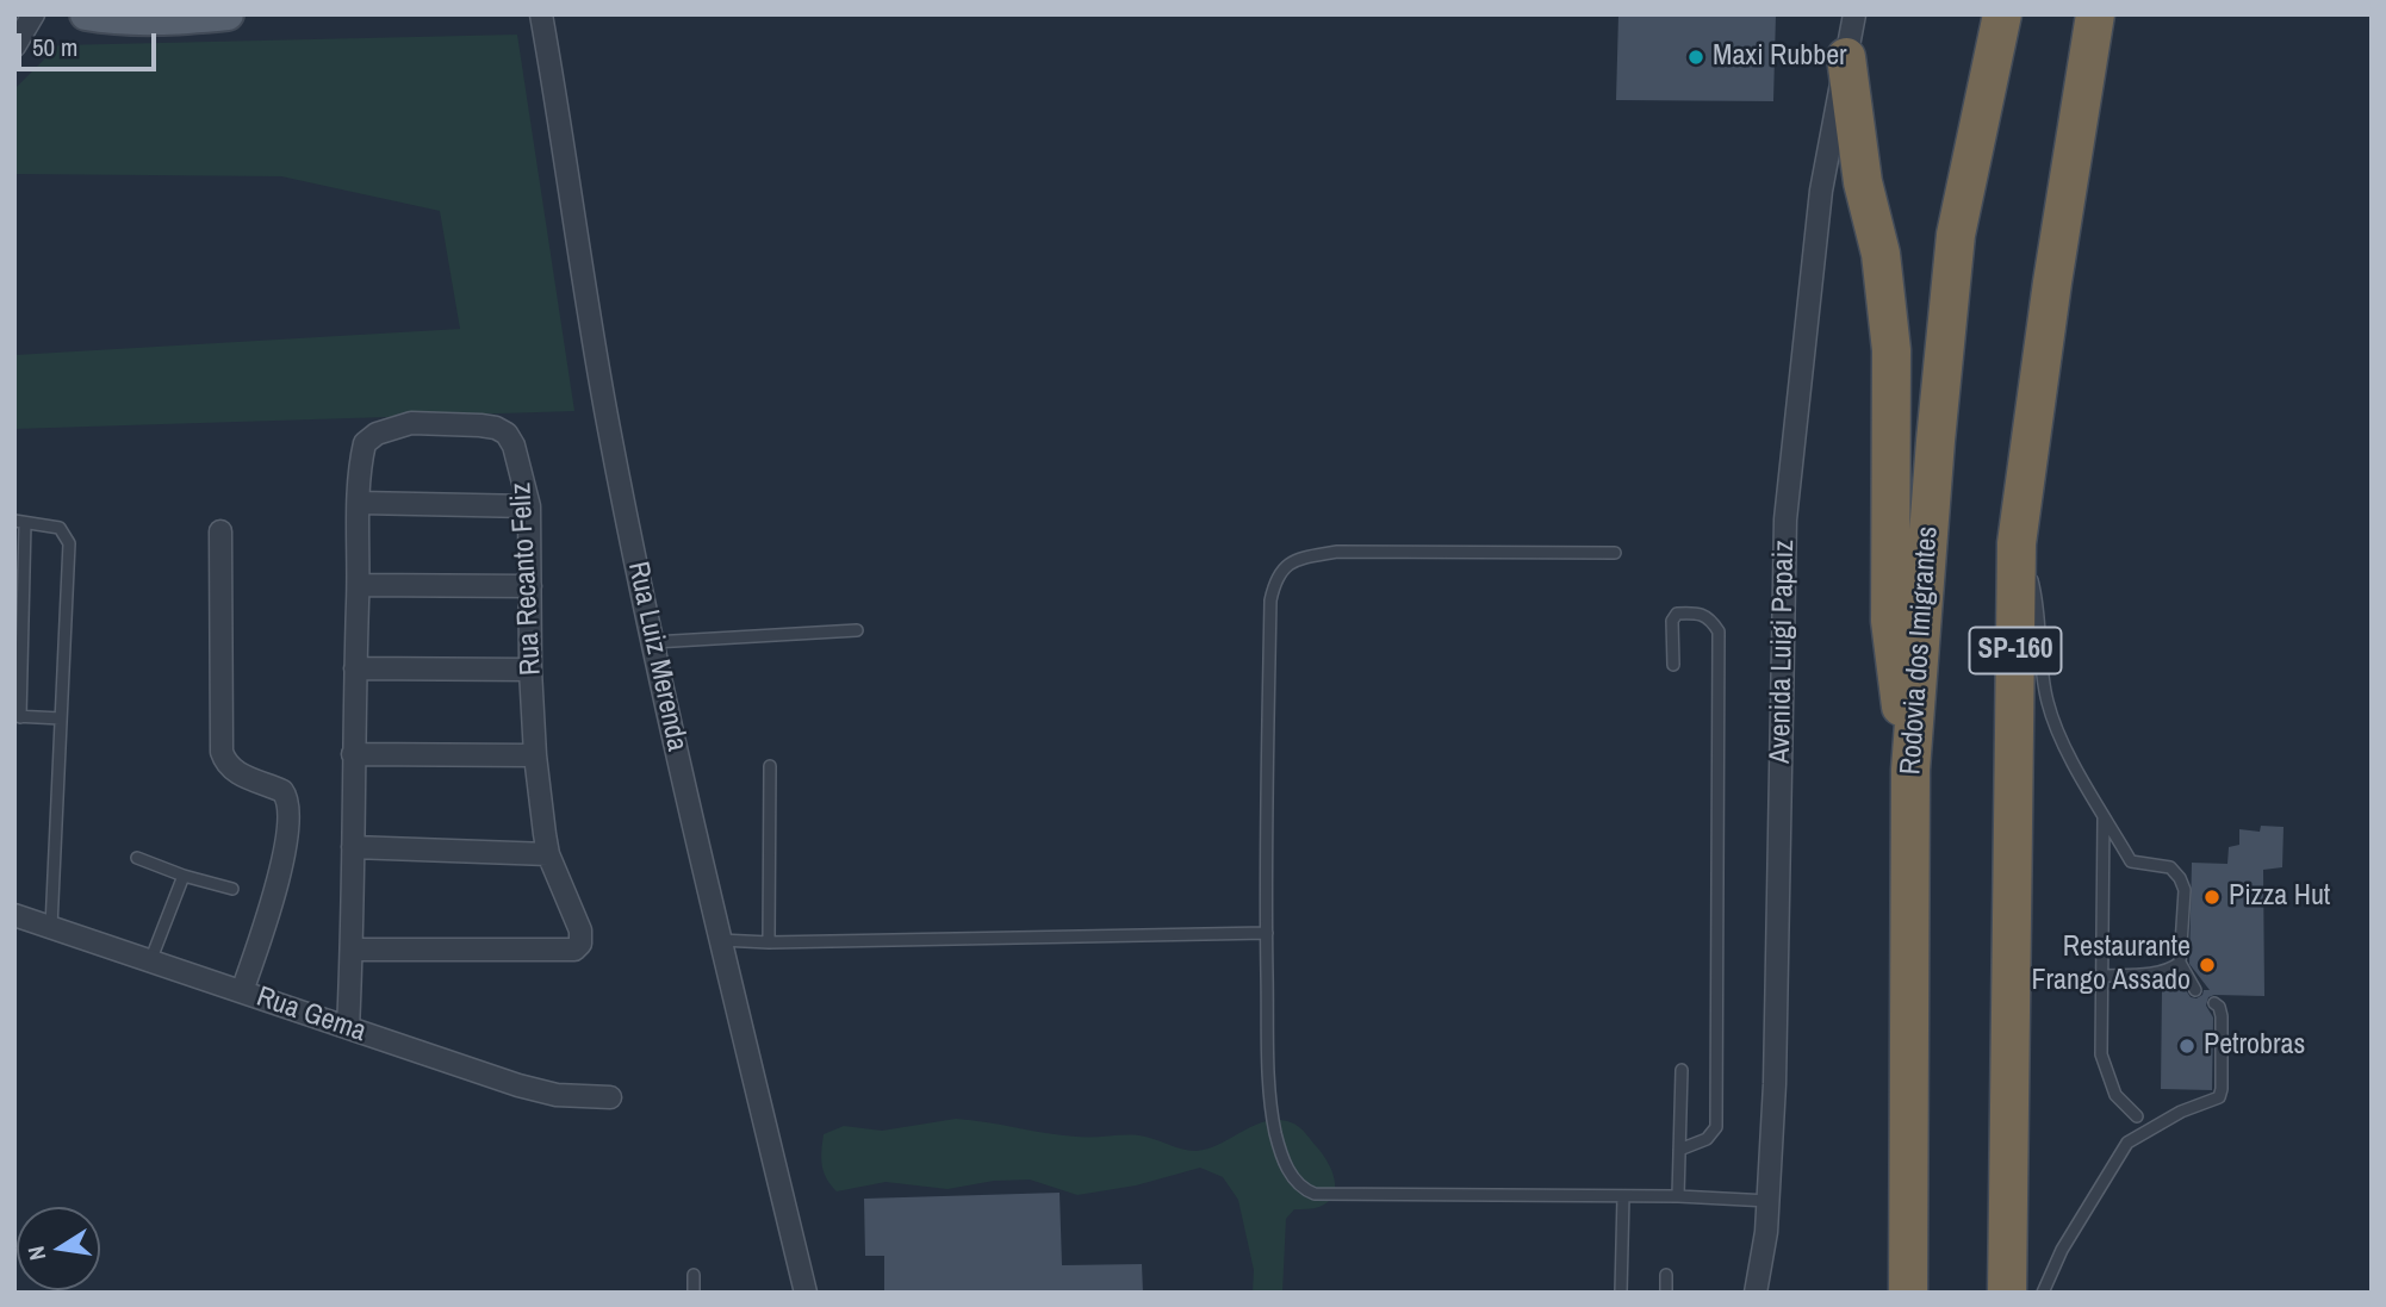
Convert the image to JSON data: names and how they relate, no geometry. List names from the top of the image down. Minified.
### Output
{"streets":{"highway":["Rodovia dos Imigrantes","SP-160"],"street":["Rua Recanto Feliz","Avenida Luigi Papaiz","Rua Luiz Merenda","Rua Gema"]},"crossings":[["Rua Recanto Feliz","Rua Gema"]],"places":["Maxi Rubber","Pizza Hut","Restaurante Frango Assado","Petrobras"],"scale_bar":"50 m","north":"left"}
